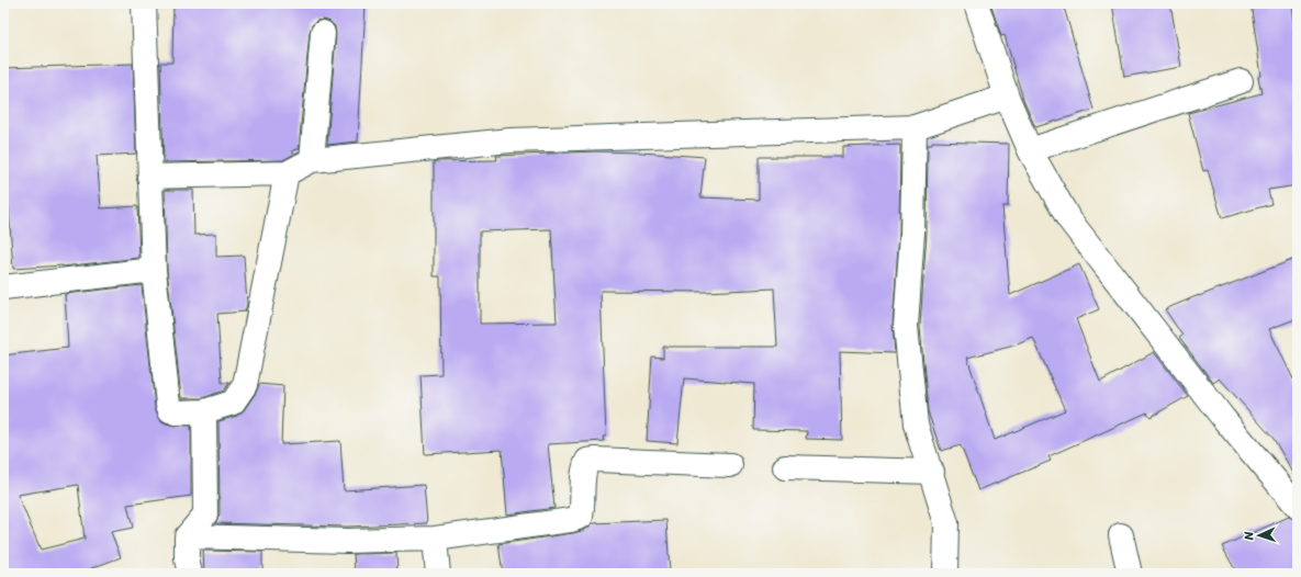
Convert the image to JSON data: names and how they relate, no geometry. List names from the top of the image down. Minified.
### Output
{"north":"left"}
